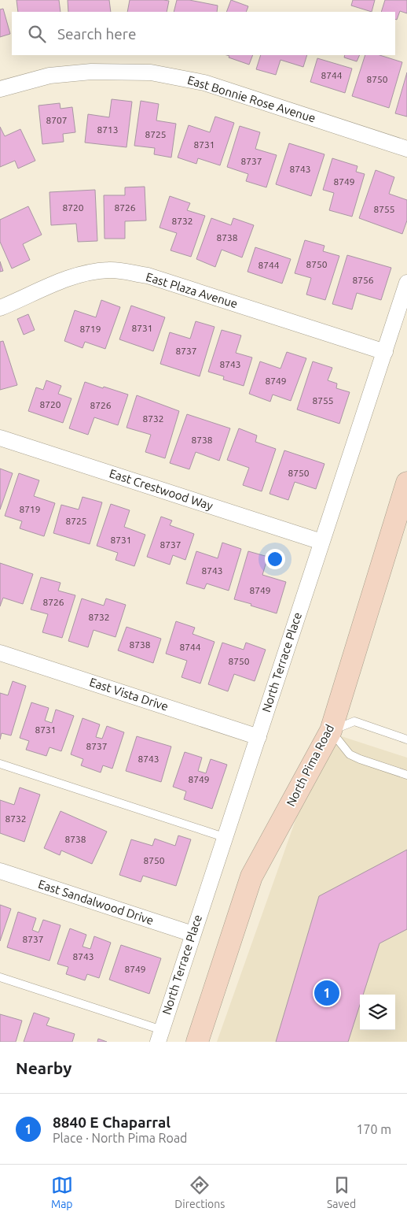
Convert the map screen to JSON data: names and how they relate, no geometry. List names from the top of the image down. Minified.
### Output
{"streets":{"main road":["North Pima Road"],"street":["East Bonnie Rose Avenue","East Plaza Avenue","East Crestwood Way","North Terrace Place","East Vista Drive","East Sandalwood Drive"]},"crossings":[["East Plaza Avenue","North Terrace Place"],["East Crestwood Way","North Terrace Place"],["North Terrace Place","East Vista Drive"],["North Terrace Place","East Sandalwood Drive"]],"house_numbers":["8744","8750","8707","8713","8725","8731","8737","8743","8749","8720","8726","8755","8732","8738","8750","8744","8756","8731","8719","8737","8743","8749","8755","8720","8726","8732","8738","8750","8719","8725","8731","8737","8743","8749","8726","8732","8738","8744","8750","8731","8737","8743","8749","8732","8738","8750","8737","8743","8749"],"page":{"search":"Search here","pins":"1","heading":"Nearby","list":[{"mark":"1","name":"8840 E Chaparral","note":"Place · North Pima Road","value":"170 m"}],"nav":["Map","Directions","Saved"]}}
